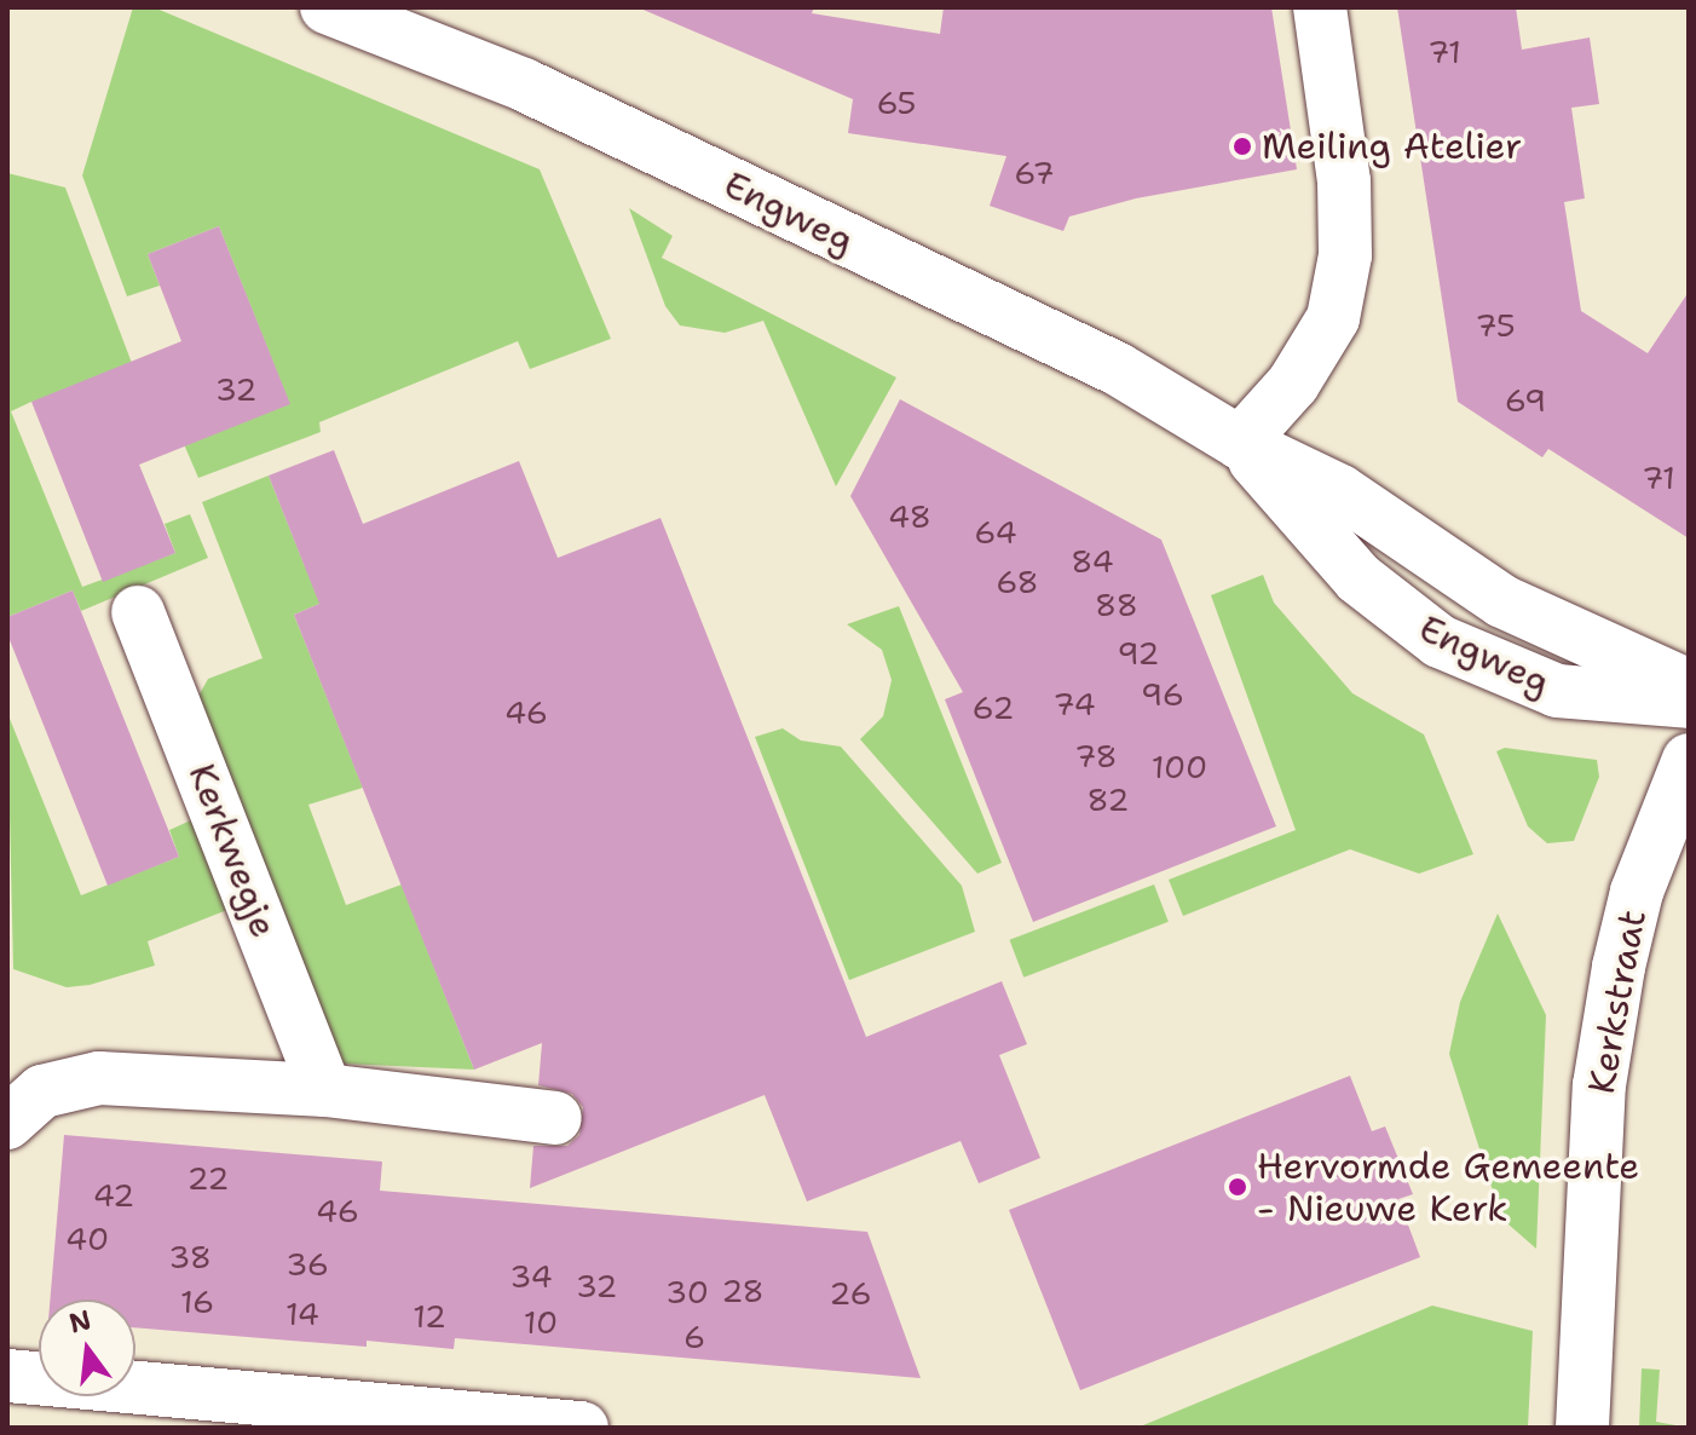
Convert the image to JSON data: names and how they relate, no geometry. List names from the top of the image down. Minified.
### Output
{"streets":{"street":["Engweg","Kerkwegje","Kerkstraat"]},"places":["Meiling Atelier","Hervormde Gemeente - Nieuwe Kerk"],"house_numbers":["71","65","67","75","32","69","71","48","64","84","68","88","92","96","74","62","46","78","100","82","22","42","46","40","38","36","34","32","28","30","26","16","14","12","10","6"],"north":"top"}
